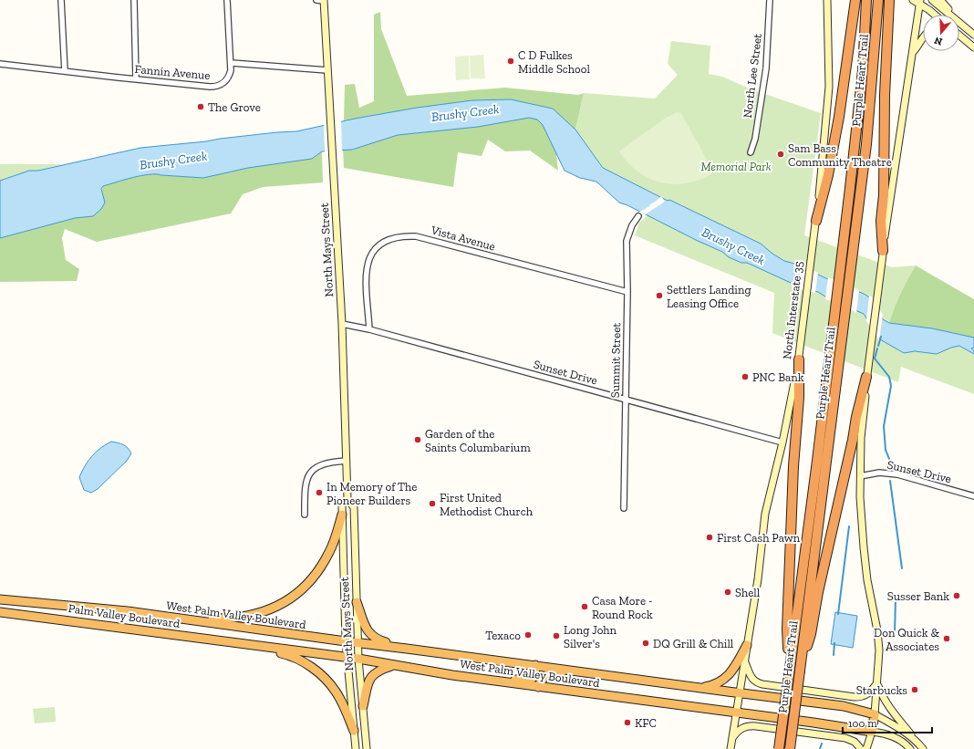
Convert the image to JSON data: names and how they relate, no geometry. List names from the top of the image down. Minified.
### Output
{"streets":{"highway":["Purple Heart Trail","West Palm Valley Boulevard","Palm Valley Boulevard"],"main road":["North Mays Street","North Interstate 35"],"street":["Fannin Avenue","North Lee Street","Vista Avenue","Summit Street","Sunset Drive"]},"crossings":[["Vista Avenue","Summit Street"],["Vista Avenue","Sunset Drive"],["North Mays Street","Sunset Drive"],["North Mays Street","West Palm Valley Boulevard"],["North Interstate 35","Sunset Drive"],["North Interstate 35","West Palm Valley Boulevard"],["Summit Street","Sunset Drive"],["West Palm Valley Boulevard","Palm Valley Boulevard"]],"water":["Brushy Creek"],"parks":["Memorial Park"],"places":["C D Fulkes Middle School","The Grove","Sam Bass Community Theatre","Settlers Landing Leasing Office","PNC Bank","Garden of the Saints Columbarium","In Memory of The Pioneer Builders","First United Methodist Church","First Cash Pawn","Shell","Susser Bank","Casa More - Round Rock","Texaco","Long John Silver's","Don Quick & Associates","DQ Grill & Chill","Starbucks","KFC"],"scale_bar":"100 m","north":"bottom"}
